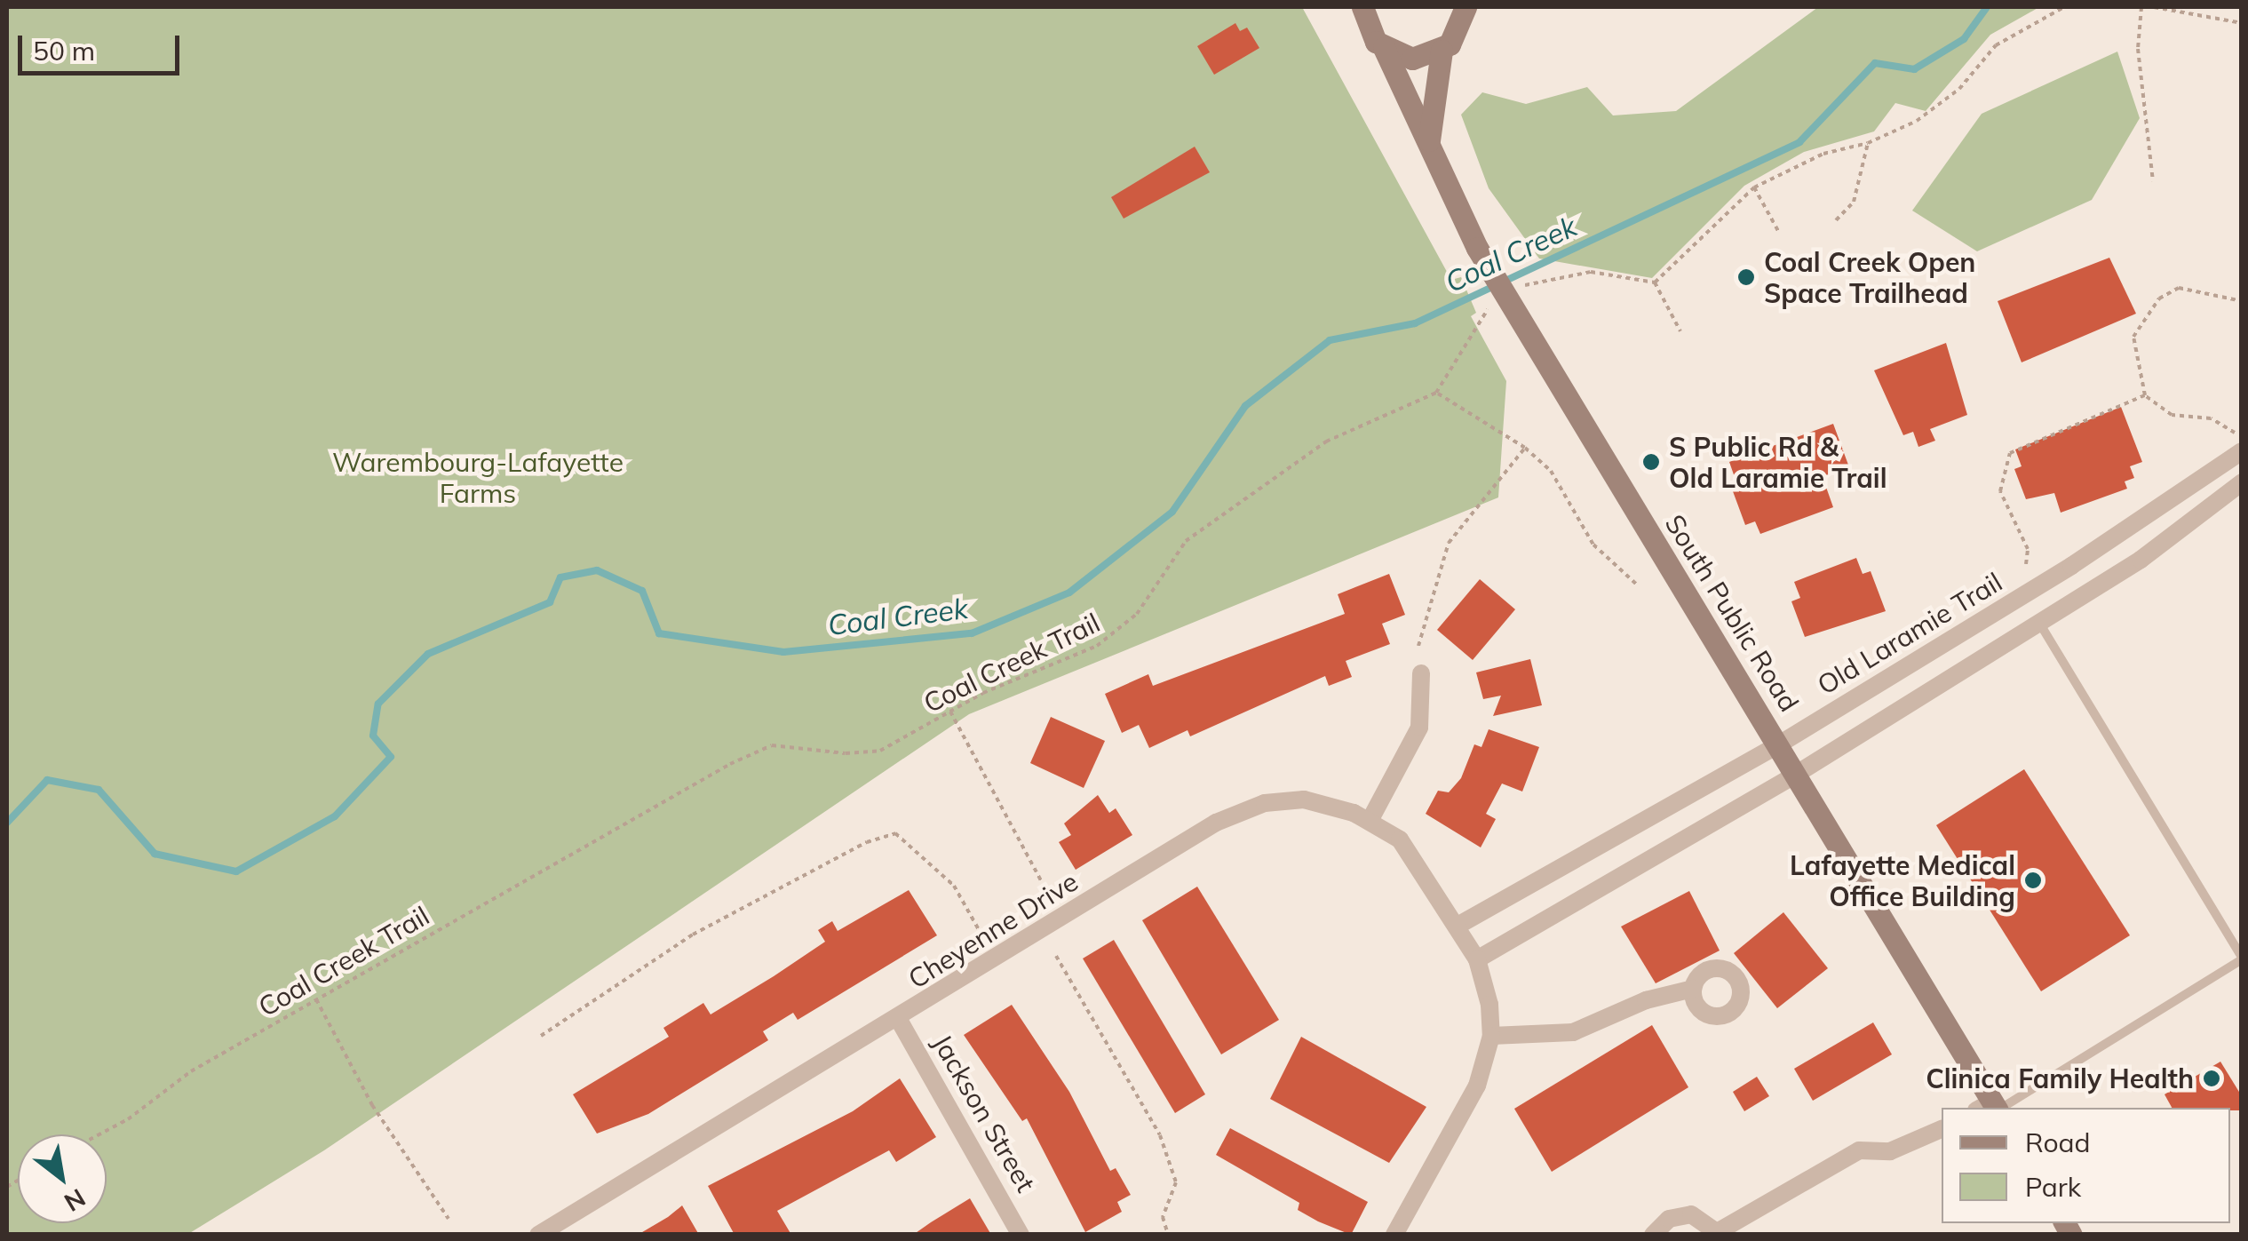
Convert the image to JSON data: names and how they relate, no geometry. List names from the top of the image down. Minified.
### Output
{"streets":{"street":["South Public Road","Old Laramie Trail","Cheyenne Drive","Jackson Street"],"path":["Coal Creek Trail"]},"crossings":[["South Public Road","Old Laramie Trail"],["Old Laramie Trail","Cheyenne Drive"],["Cheyenne Drive","Jackson Street"]],"water":["Coal Creek"],"parks":["Warembourg-Lafayette Farms"],"places":["Coal Creek Open Space Trailhead","S Public Rd & Old Laramie Trail","Lafayette Medical Office Building","Clinica Family Health"],"legend":["Road","Park"],"scale_bar":"50 m","north":"bottom right"}
